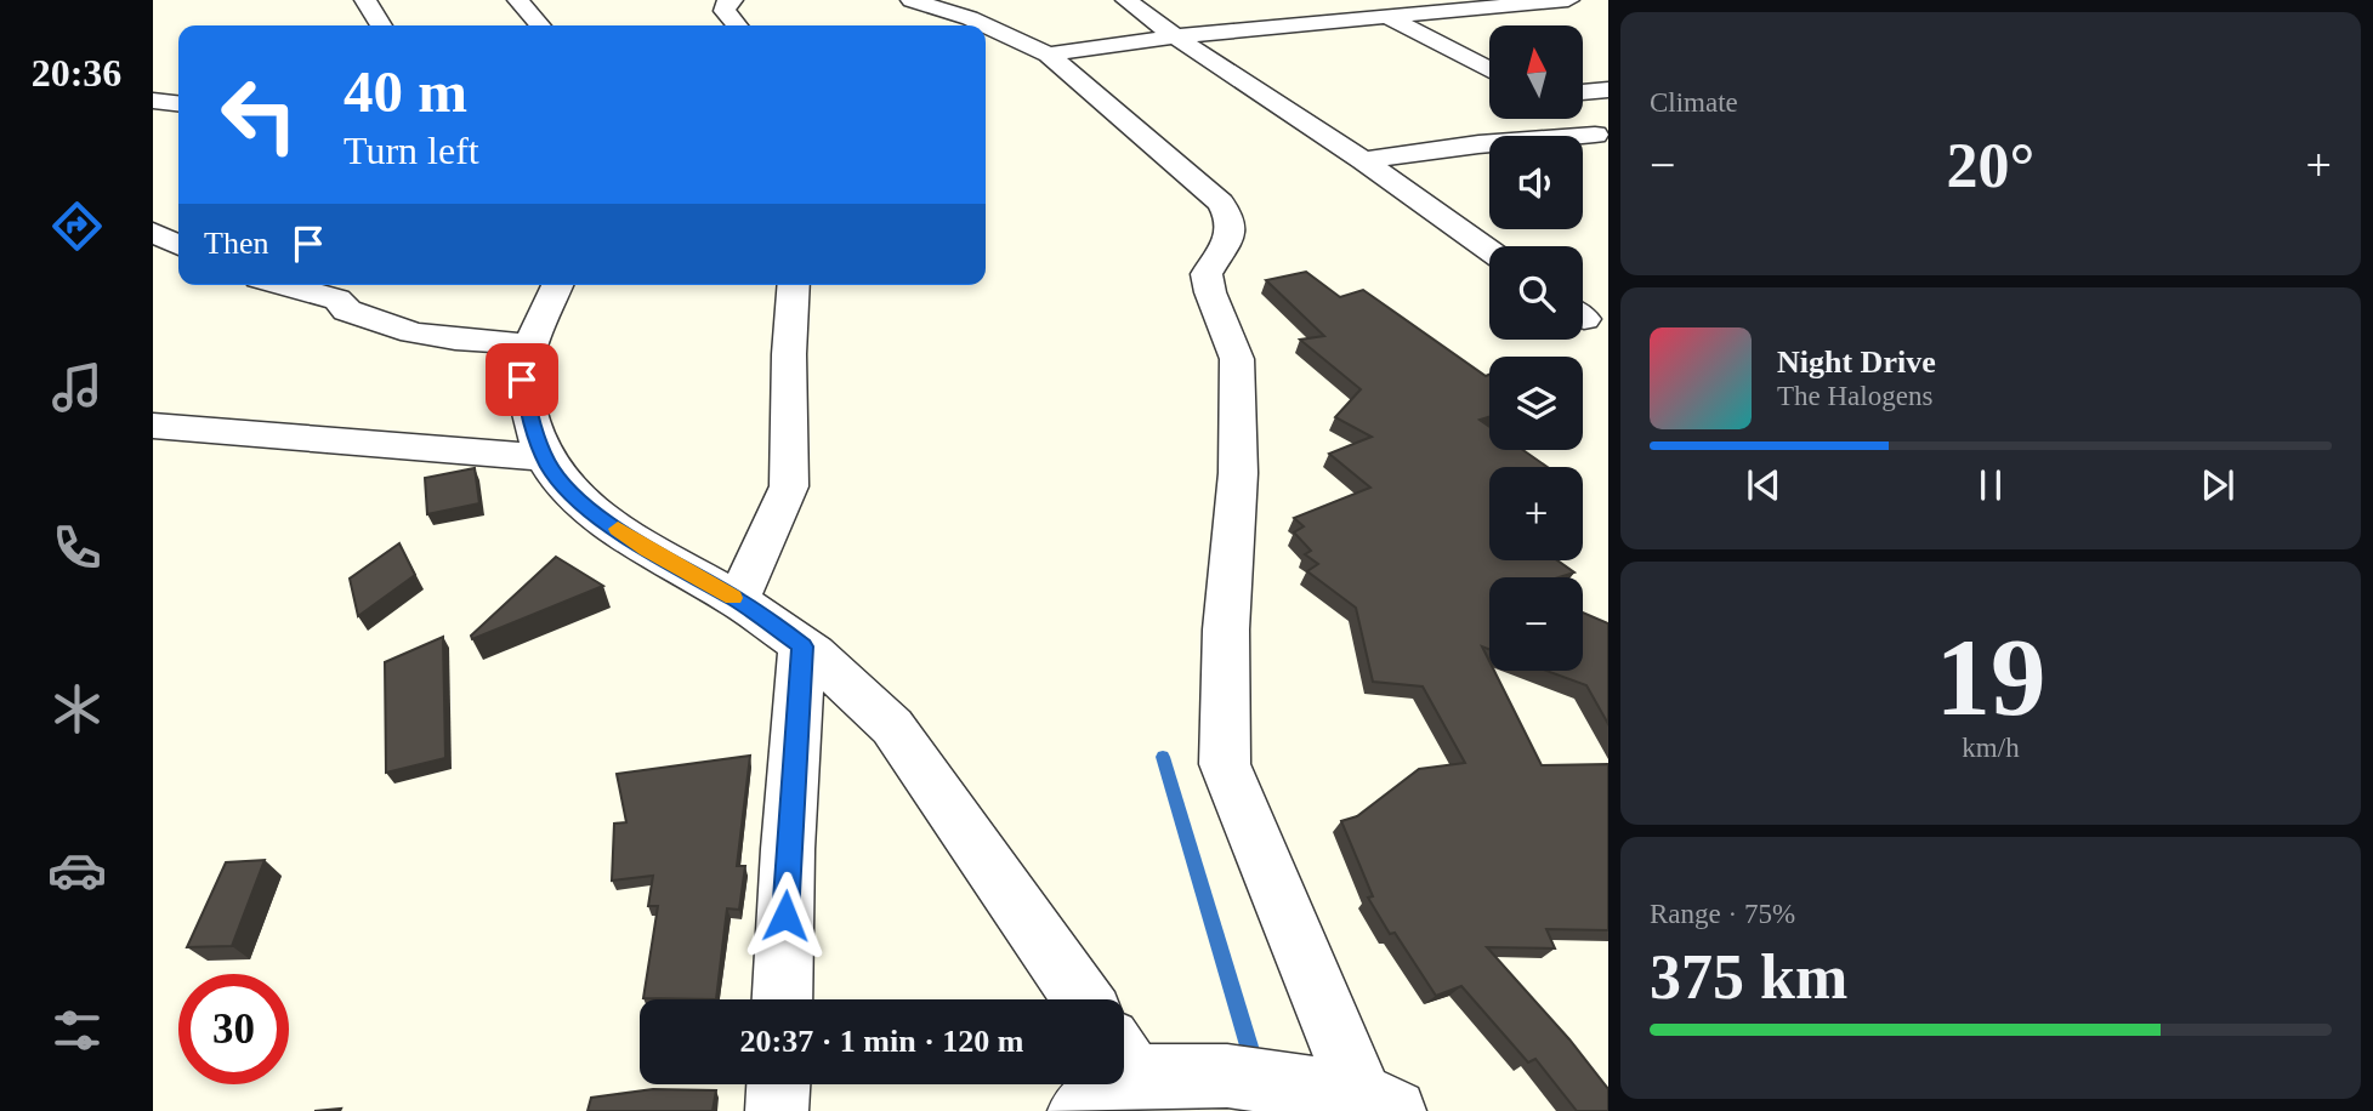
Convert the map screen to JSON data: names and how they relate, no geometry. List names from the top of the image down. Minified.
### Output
{"north":"top","page":{"tabs":"20:36","tile":["Climate",["19","km/h"],["Range · 75%","375 km"]],"map_buttons":["+","−"],"turn":["40 m","Turn left"],"heat":["−","20°","+"],"then":"Then","song":["Night Drive","The Halogens"],"limit":"30","trip":"20:37 · 1 min · 120 m"}}
